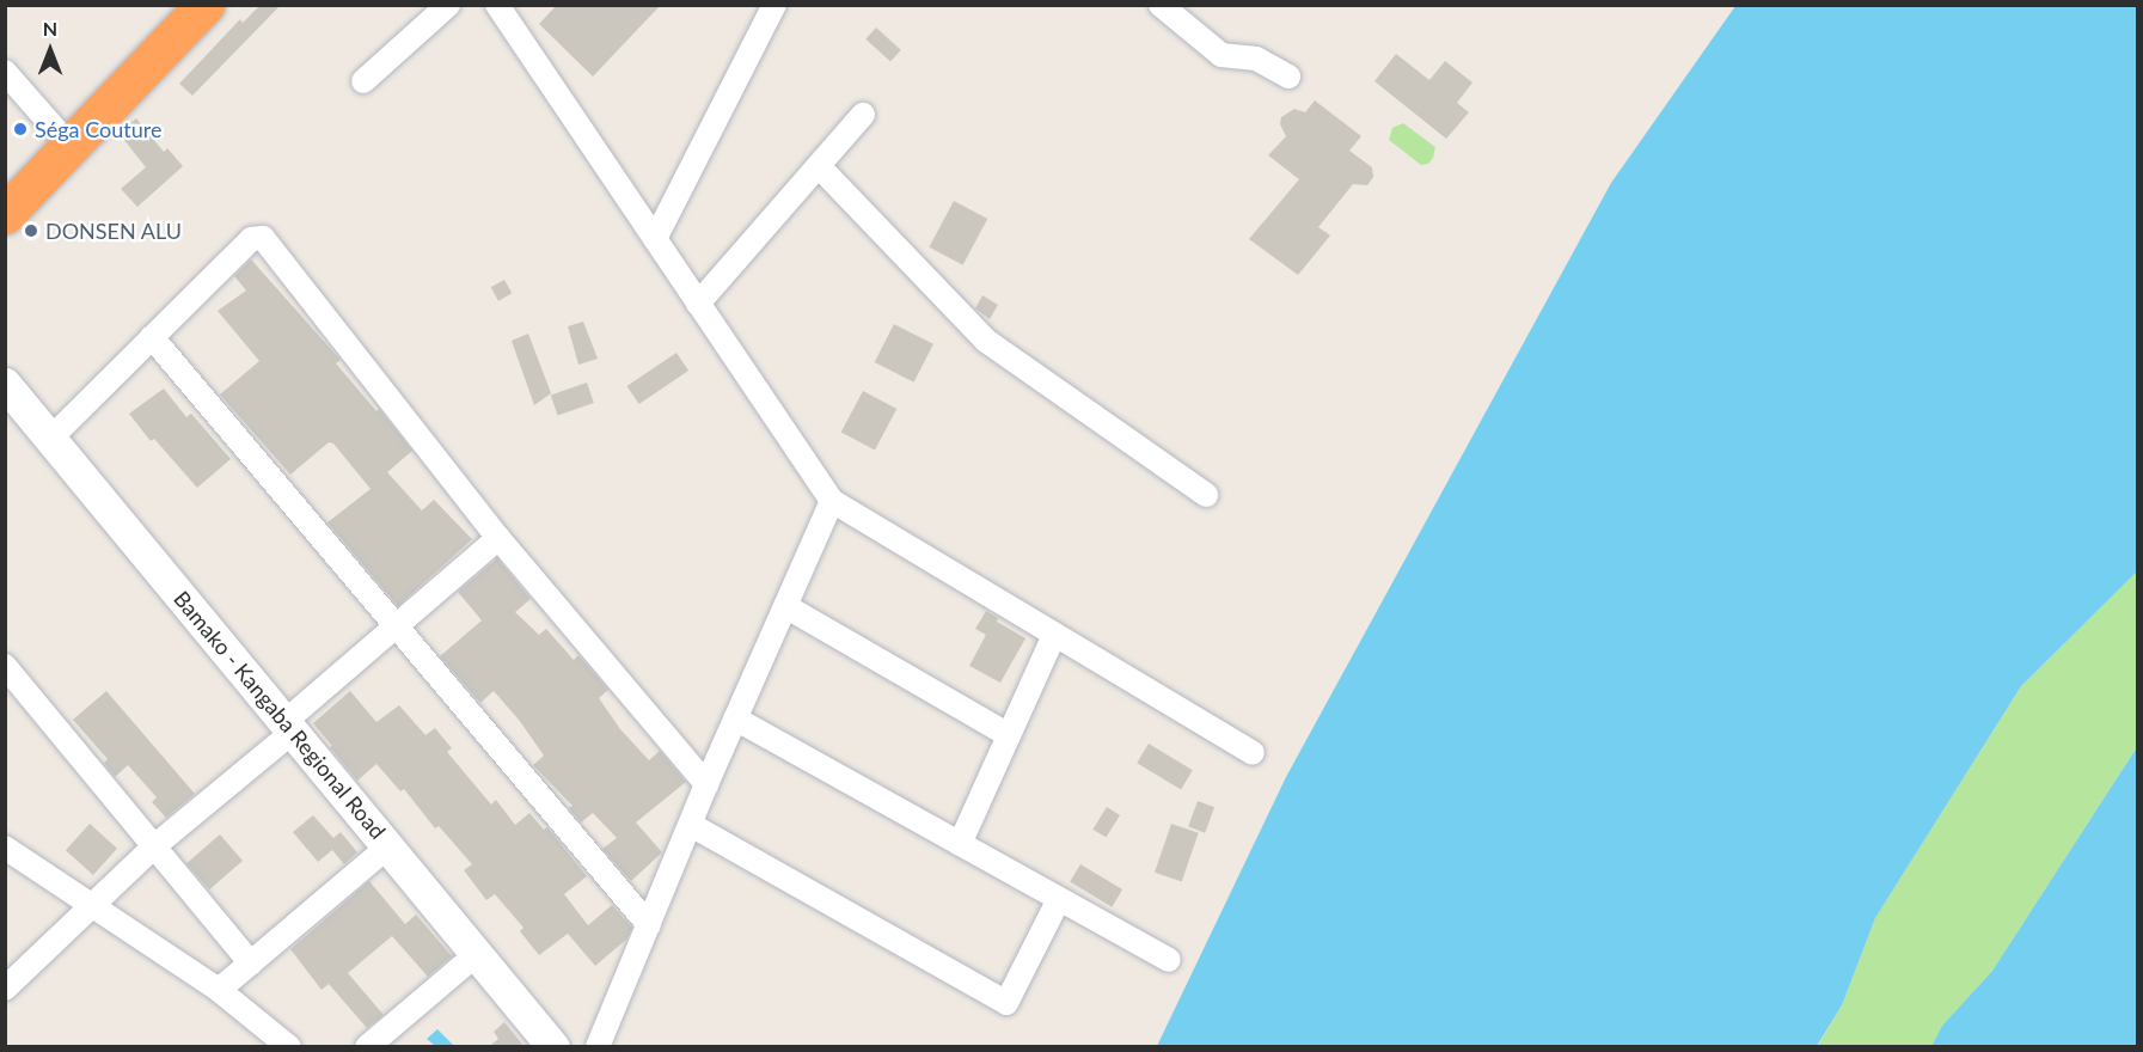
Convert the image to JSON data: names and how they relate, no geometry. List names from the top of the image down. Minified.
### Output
{"streets":{"street":["Bamako - Kangaba Regional Road"]},"places":["Séga Couture","DONSEN ALU"],"north":"top"}
